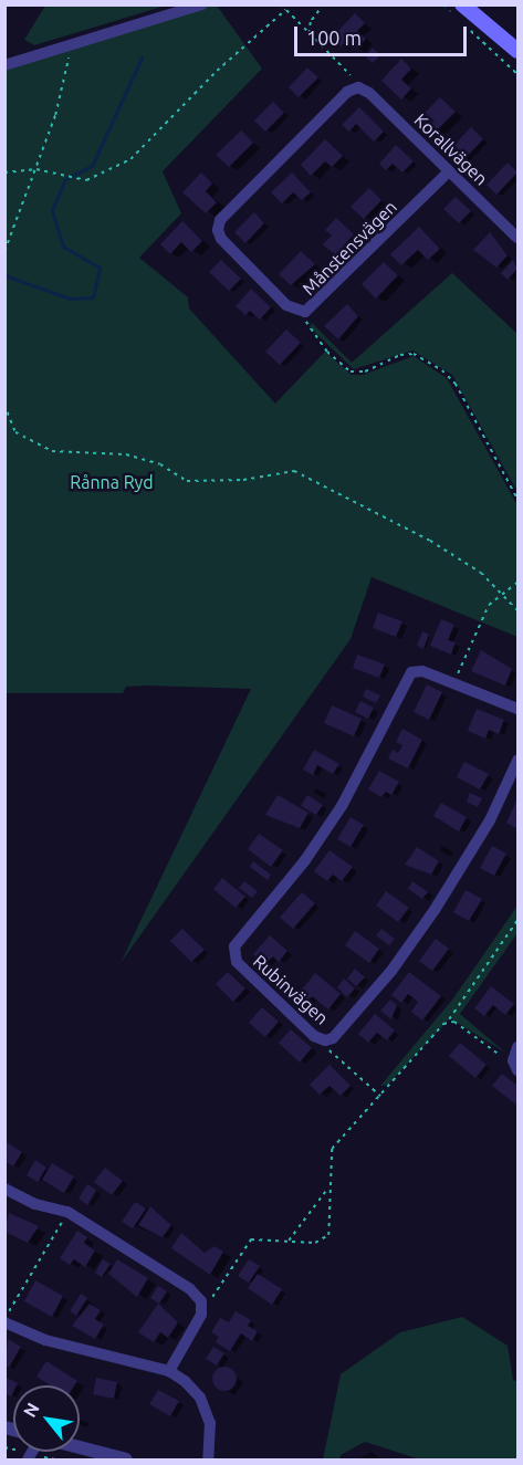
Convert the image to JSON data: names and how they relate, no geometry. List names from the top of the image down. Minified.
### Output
{"streets":{"street":["Korallvägen","Månstensvägen","Rubinvägen"]},"crossings":[["Korallvägen","Månstensvägen"]],"parks":["Rånna Ryd"],"scale_bar":"100 m","north":"top left"}
